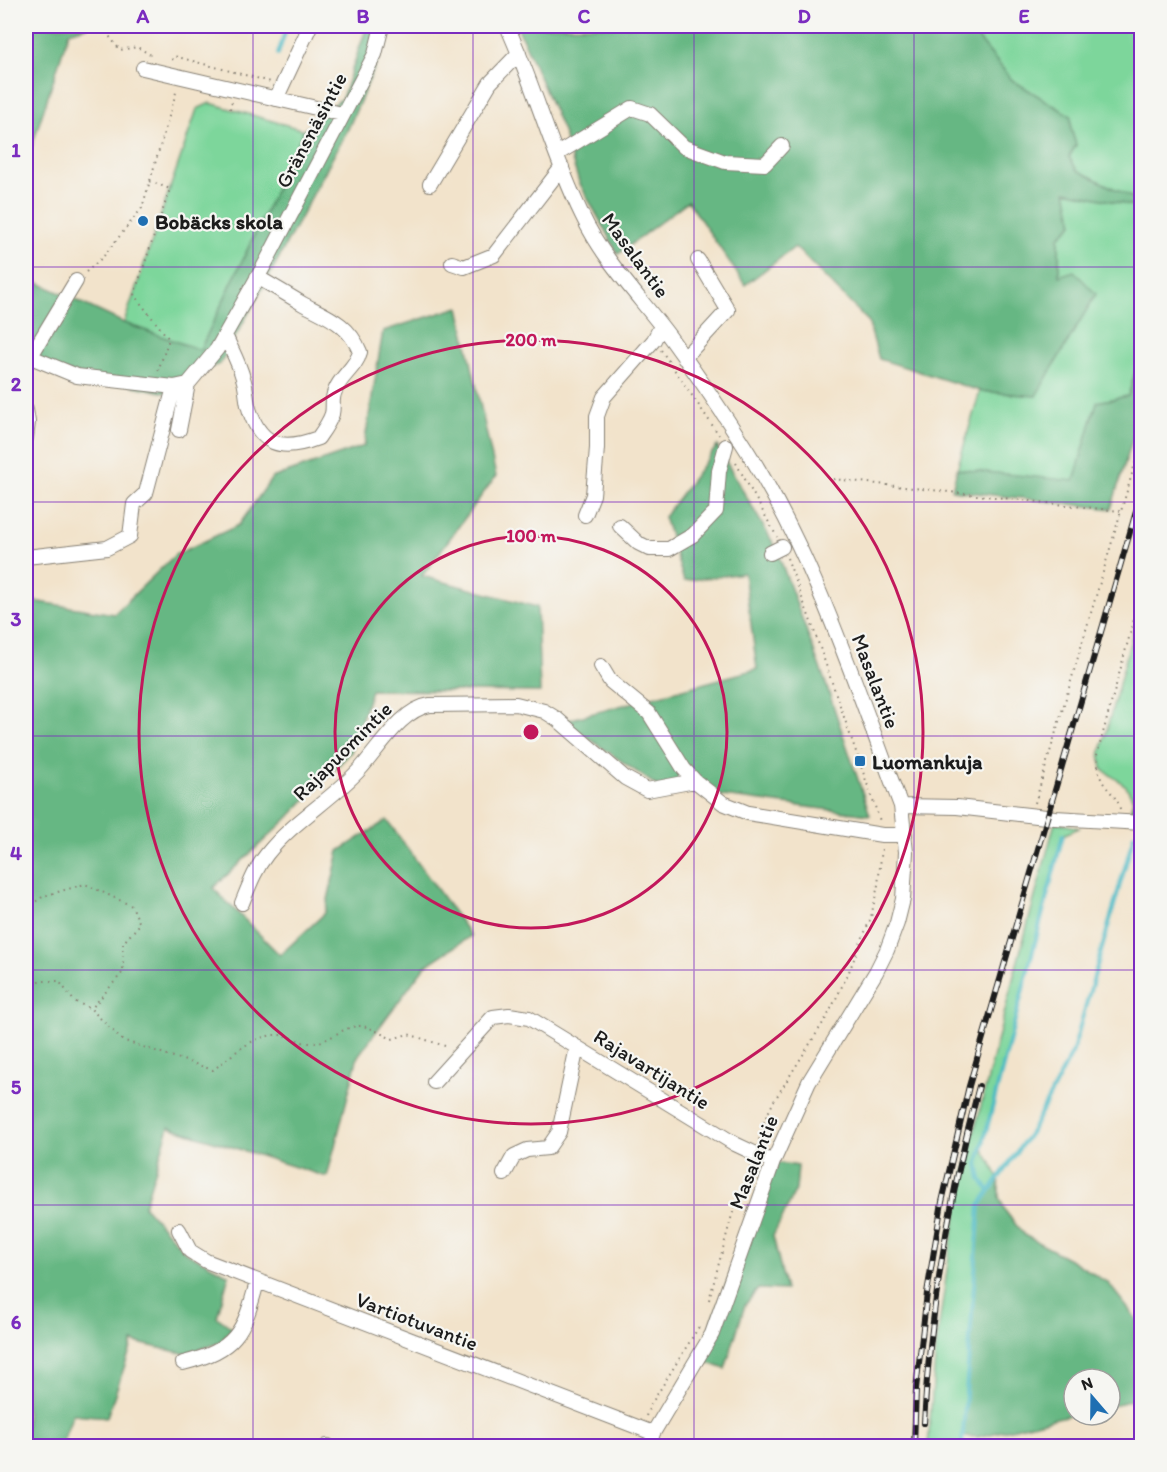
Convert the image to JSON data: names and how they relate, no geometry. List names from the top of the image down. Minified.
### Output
{"streets":{"street":["Gränsnäsintie","Masalantie","Rajapuomintie","Rajavartijantie","Vartiotuvantie"]},"crossings":[["Masalantie","Rajavartijantie"],["Masalantie","Vartiotuvantie"]],"places":{"other":["Bobäcks skola"],"transit":["Luomankuja"]},"north":"top","grid":{"columns":["A","B","C","D","E"],"rows":["1","2","3","4","5","6"]},"rings":["200 m","100 m"]}
